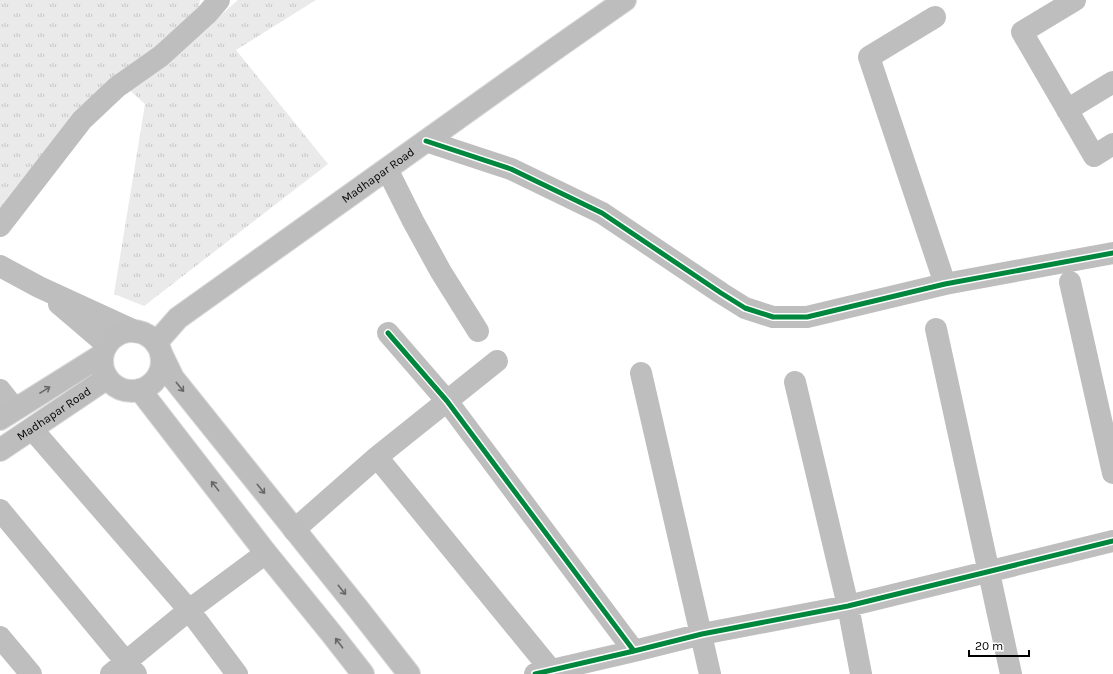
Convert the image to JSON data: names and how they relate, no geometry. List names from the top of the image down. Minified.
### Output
{"streets":{"main road":["Madhapar Road"]},"scale_bar":"20 m"}
